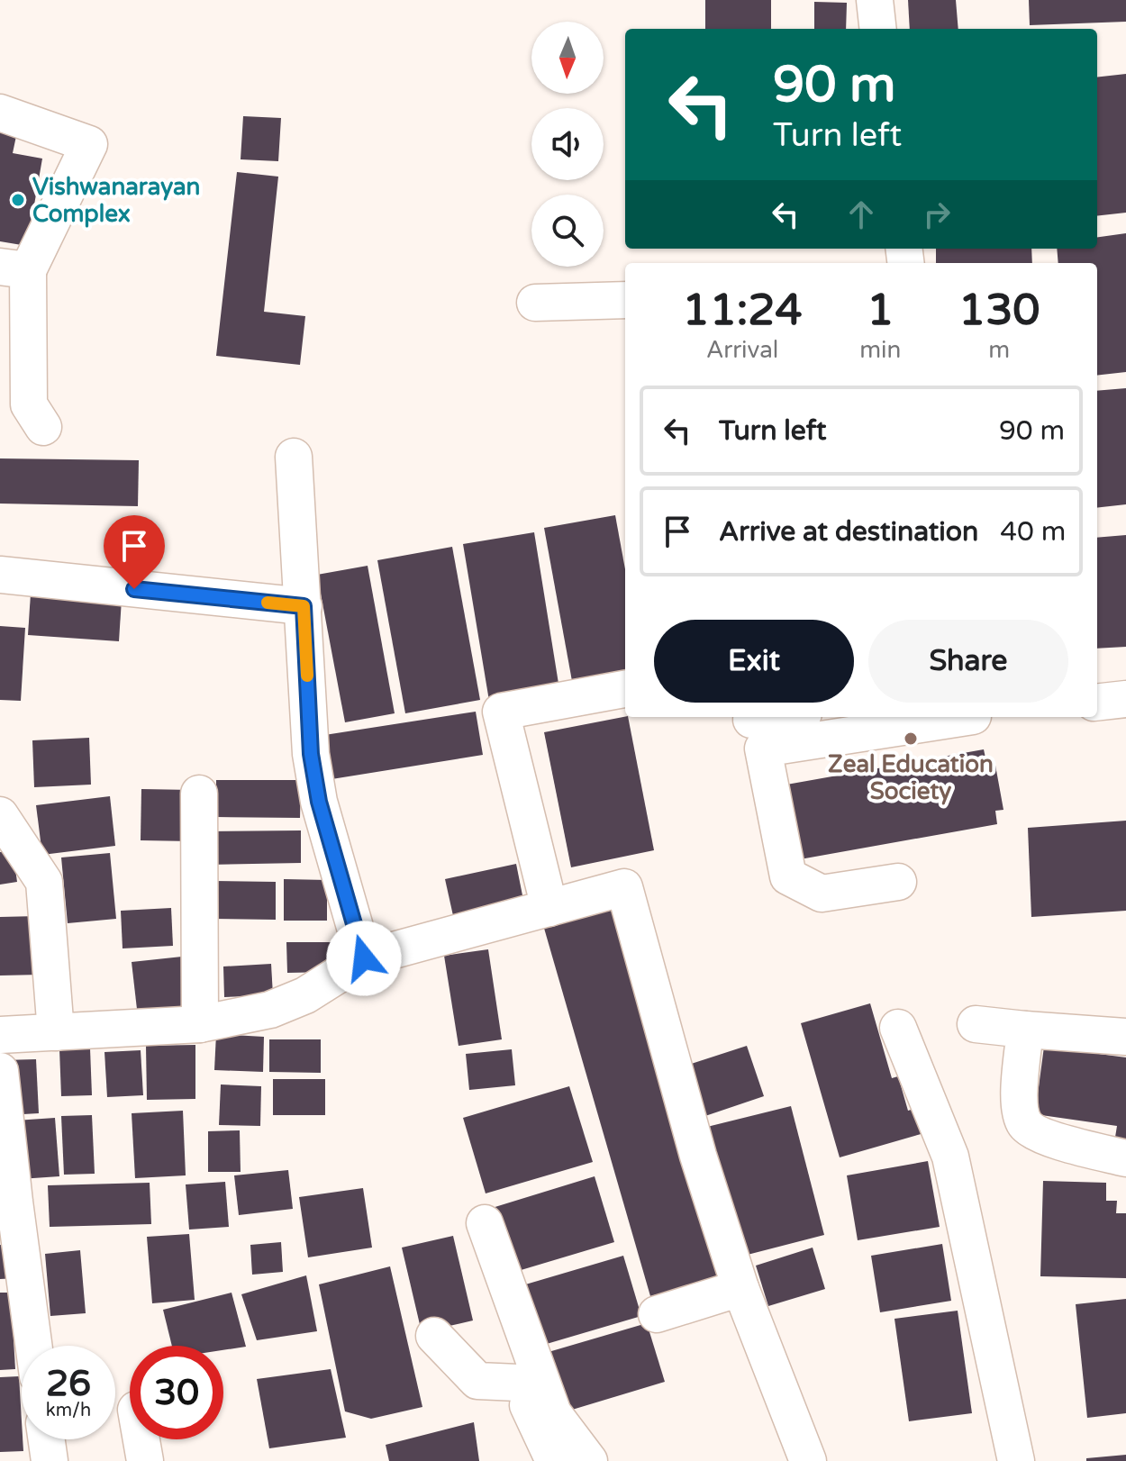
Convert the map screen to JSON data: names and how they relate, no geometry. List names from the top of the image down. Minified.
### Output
{"places":["Vishwanarayan Complex","Zeal Education Society"],"north":"bottom","page":{"turn":["90 m","Turn left"],"eta":["11:24","Arrival","1","min","130","m"],"list":[{"name":"Turn left","value":"90 m"},{"name":"Arrive at destination","value":"40 m"}],"buttons":["Exit","Share"],"speed":"26 km/h","limit":"30"}}
